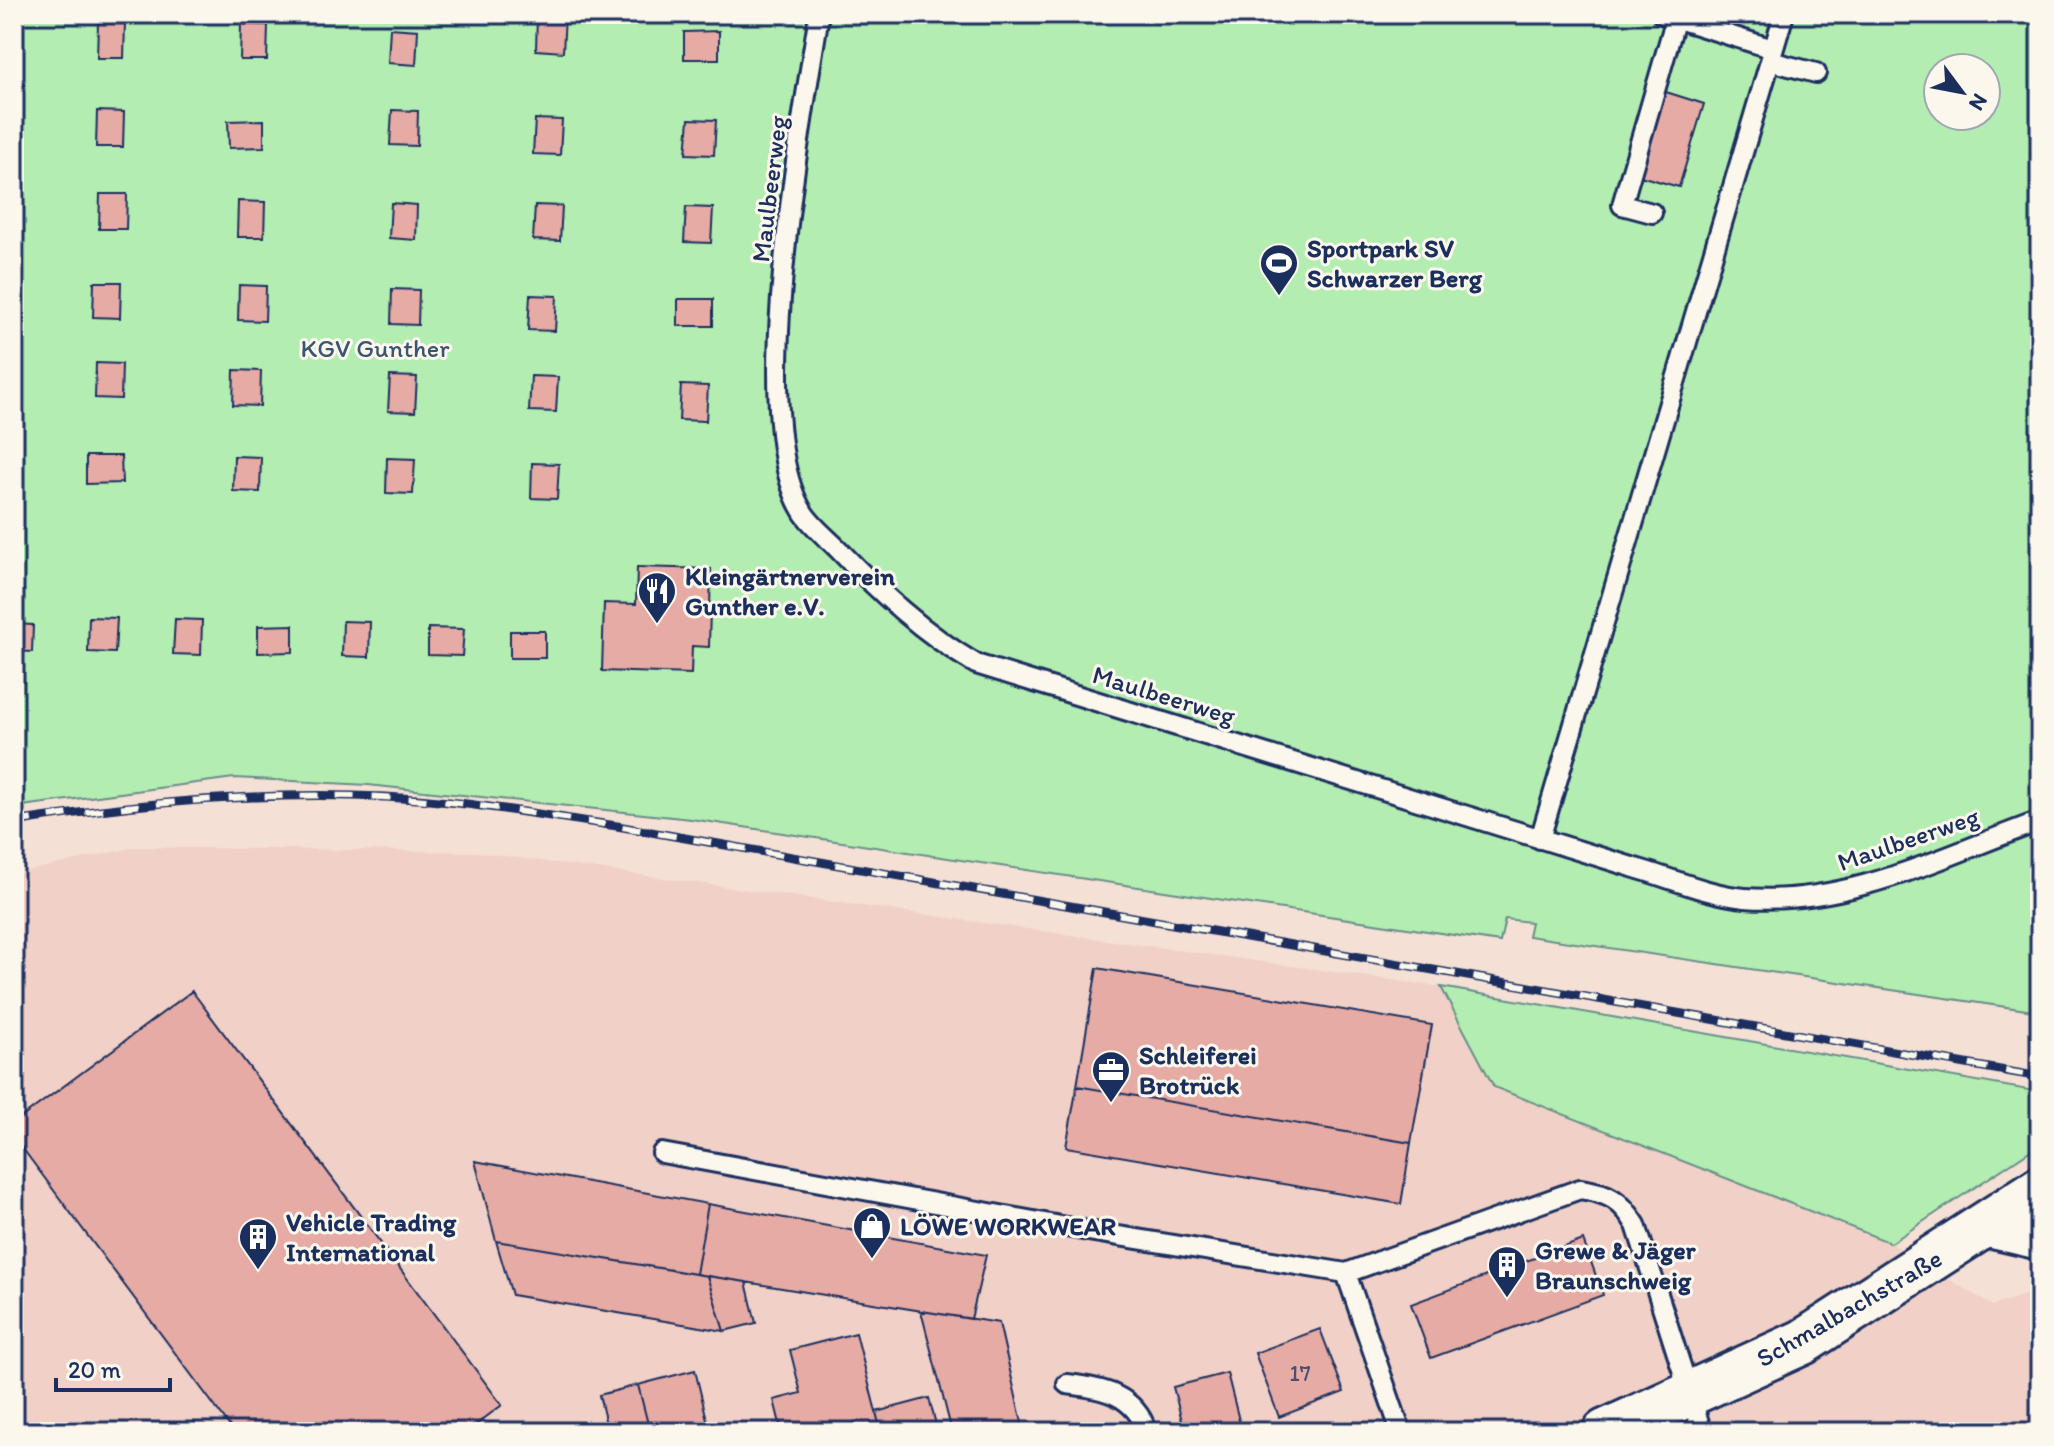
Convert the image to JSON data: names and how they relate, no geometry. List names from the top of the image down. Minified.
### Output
{"streets":{"street":["Schmalbachstraße"],"lane":["Maulbeerweg"]},"parks":["KGV Gunther"],"places":{"sports":["Sportpark SV Schwarzer Berg"],"restaurant":["Kleingärtnerverein Gunther e.V."],"office":["Schleiferei Brotrück"],"shop":["LÖWE WORKWEAR"],"building":["Vehicle Trading International","Grewe & Jäger Braunschweig"]},"house_numbers":["17"],"scale_bar":"20 m","north":"bottom right"}
